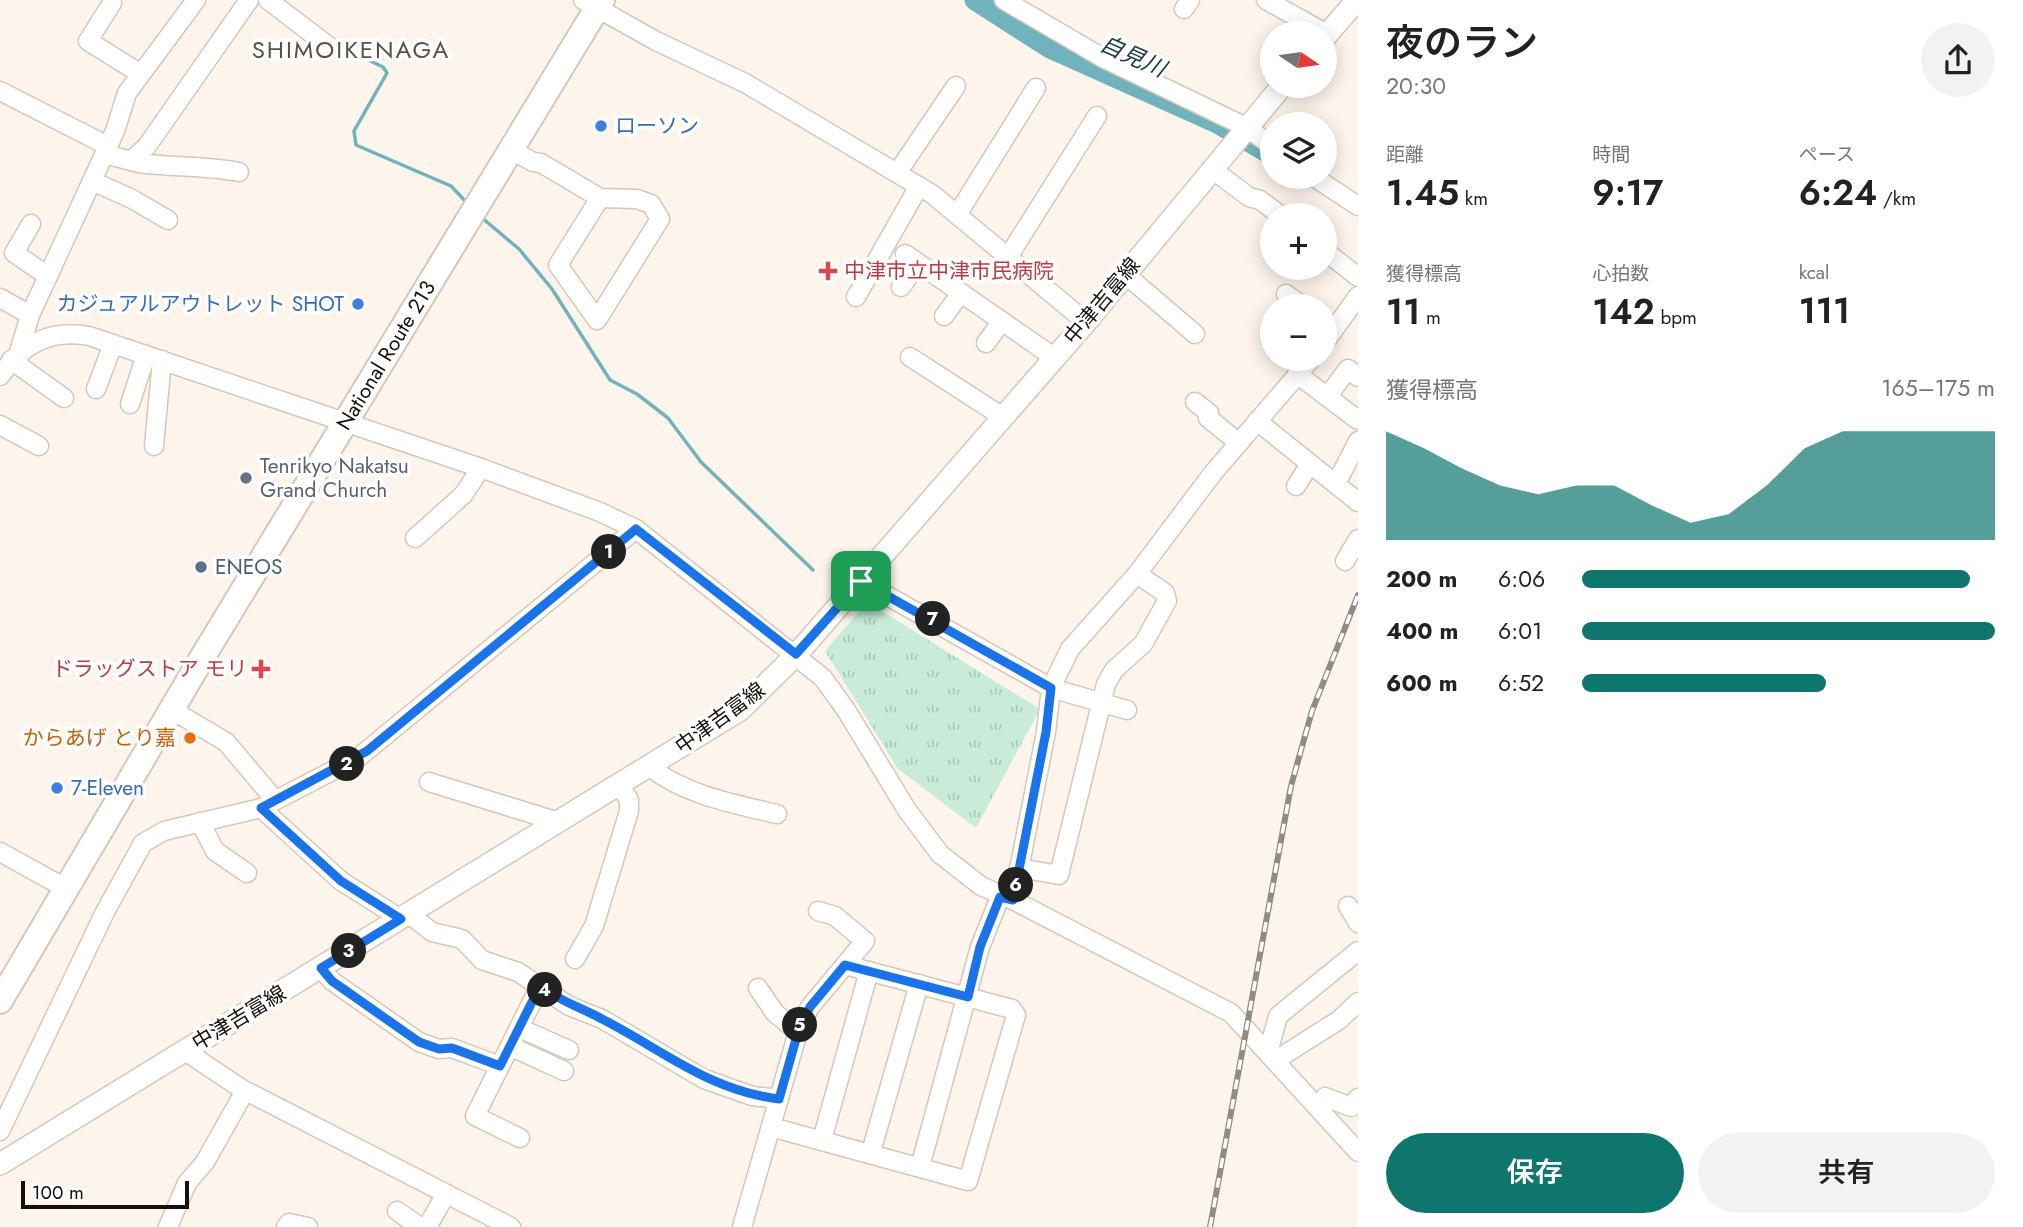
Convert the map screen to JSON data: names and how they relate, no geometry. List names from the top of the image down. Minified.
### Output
{"streets":{"highway":["National Route 213"],"main road":["中津吉富線"]},"districts":["SHIMOIKENAGA"],"water":["自見川"],"places":{"other":["ローソン","カジュアルアウトレット SHOT","Tenrikyo Nakatsu Grand Church","ENEOS","からあげ とり嘉","7-Eleven"],"health":["中津市立中津市民病院","ドラッグストア モリ"]},"scale_bar":"100 m","north":"right","page":{"heading":["夜のラン","20:30"],"map_buttons":["+","−"],"stats":[["距離","1.45 km"],["時間","9:17"],["ペース","6:24 /km"],["獲得標高","11 m"],["心拍数","142 bpm"],["kcal","111"]],"chart":["獲得標高","165–175 m"],"pins":["1","7","2","6","3","4","5"],"list":[{"name":"200 m","note":"6:06"},{"name":"400 m","note":"6:01"},{"name":"600 m","note":"6:52"}],"buttons":["保存","共有"],"scale":"100 m"}}
